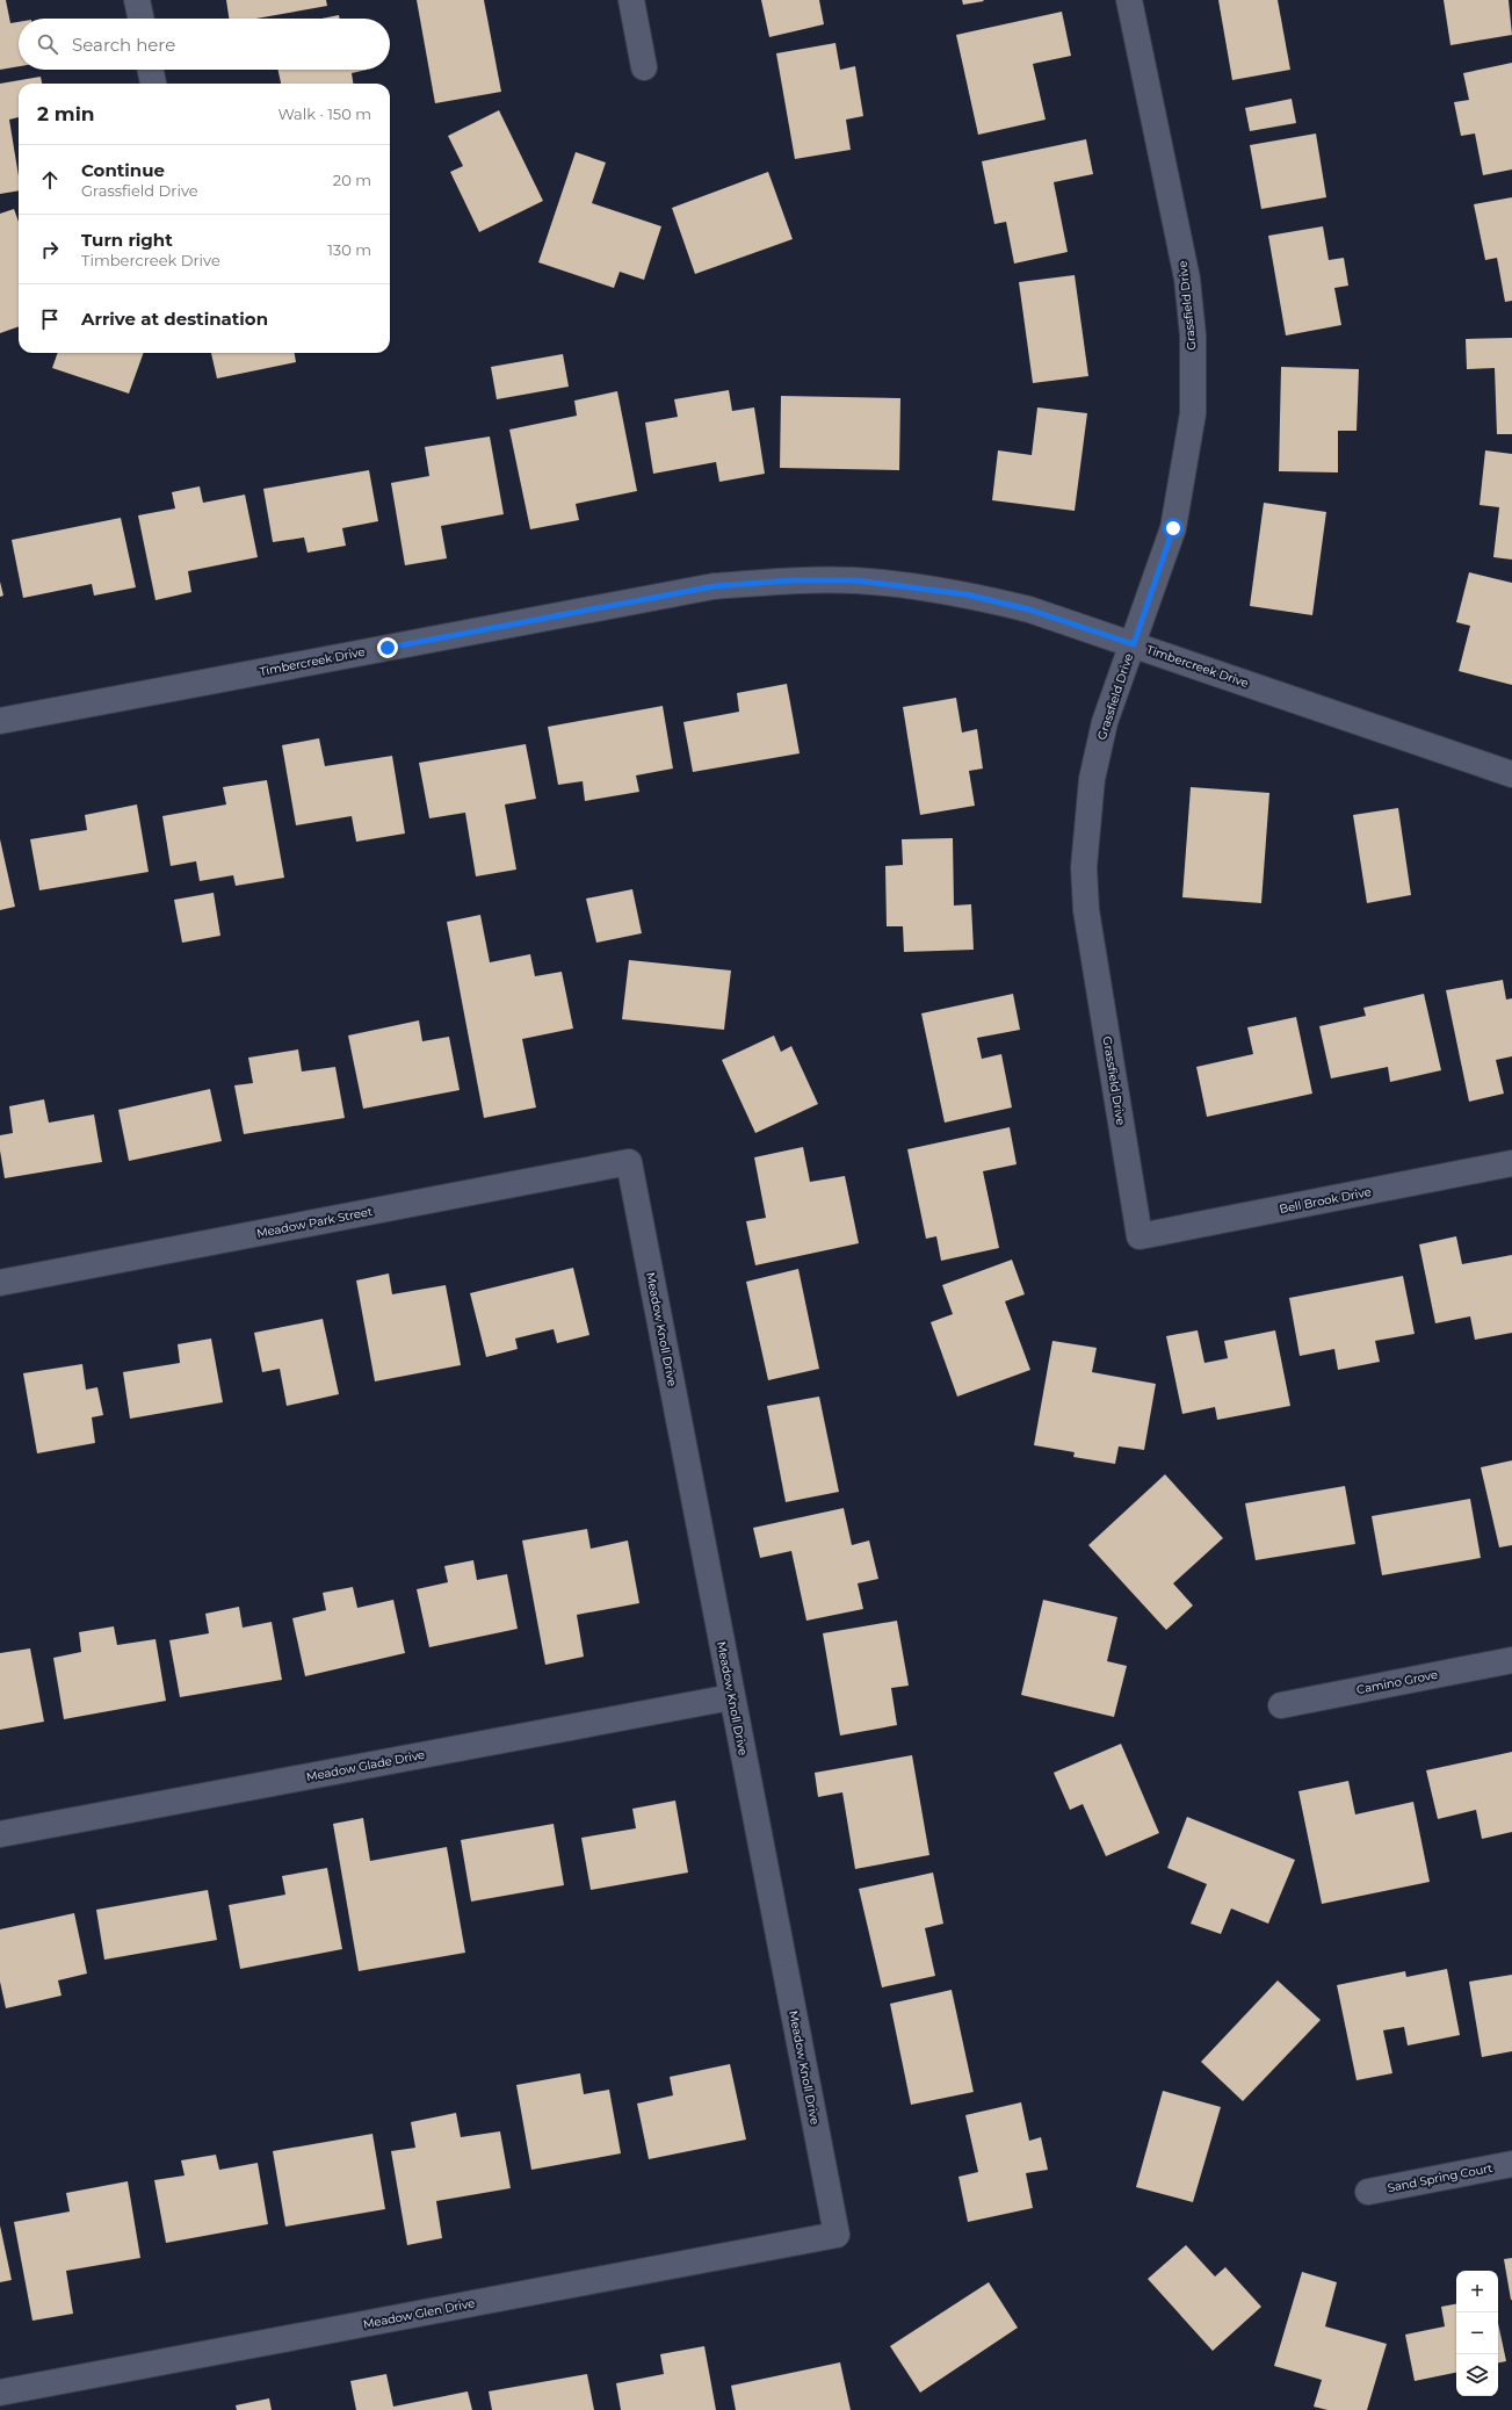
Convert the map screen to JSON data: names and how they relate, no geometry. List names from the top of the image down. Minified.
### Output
{"streets":{"street":["Grassfield Drive","Timbercreek Drive","Bell Brook Drive","Meadow Park Street","Meadow Knoll Drive","Camino Grove","Meadow Glade Drive","Sand Spring Court","Meadow Glen Drive"]},"crossings":[["Grassfield Drive","Timbercreek Drive"],["Grassfield Drive","Bell Brook Drive"],["Meadow Park Street","Meadow Knoll Drive"],["Meadow Knoll Drive","Meadow Glade Drive"],["Meadow Knoll Drive","Meadow Glen Drive"]],"page":{"search":"Search here","heading":["2 min","Walk · 150 m"],"list":[["Continue","Grassfield Drive","20 m"],["Turn right","Timbercreek Drive","130 m"],"Arrive at destination"],"map_buttons":["+","−"]}}
